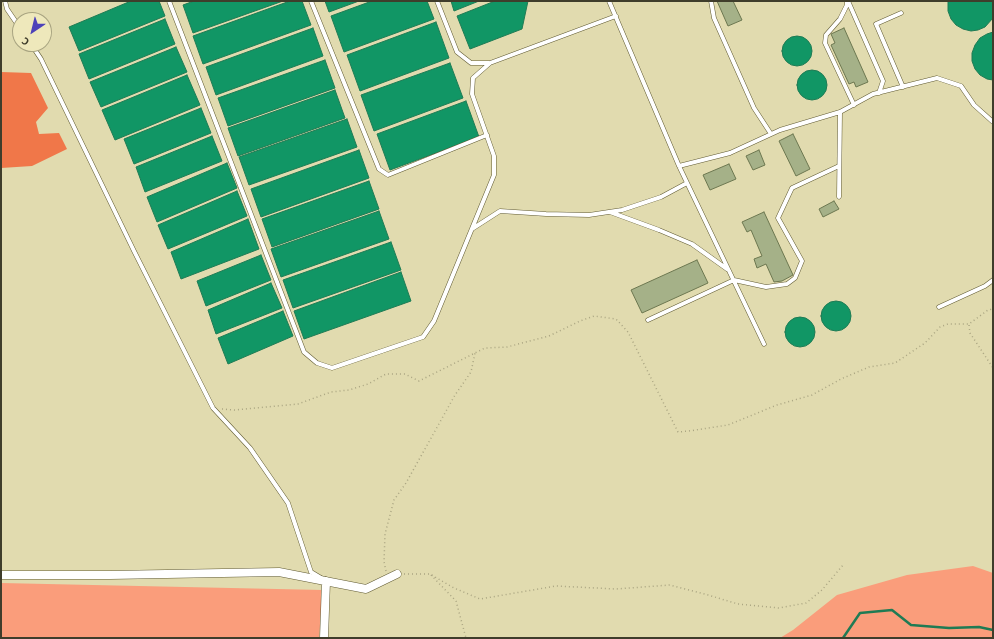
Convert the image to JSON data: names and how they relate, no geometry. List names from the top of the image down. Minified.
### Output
{"north":"bottom left"}
